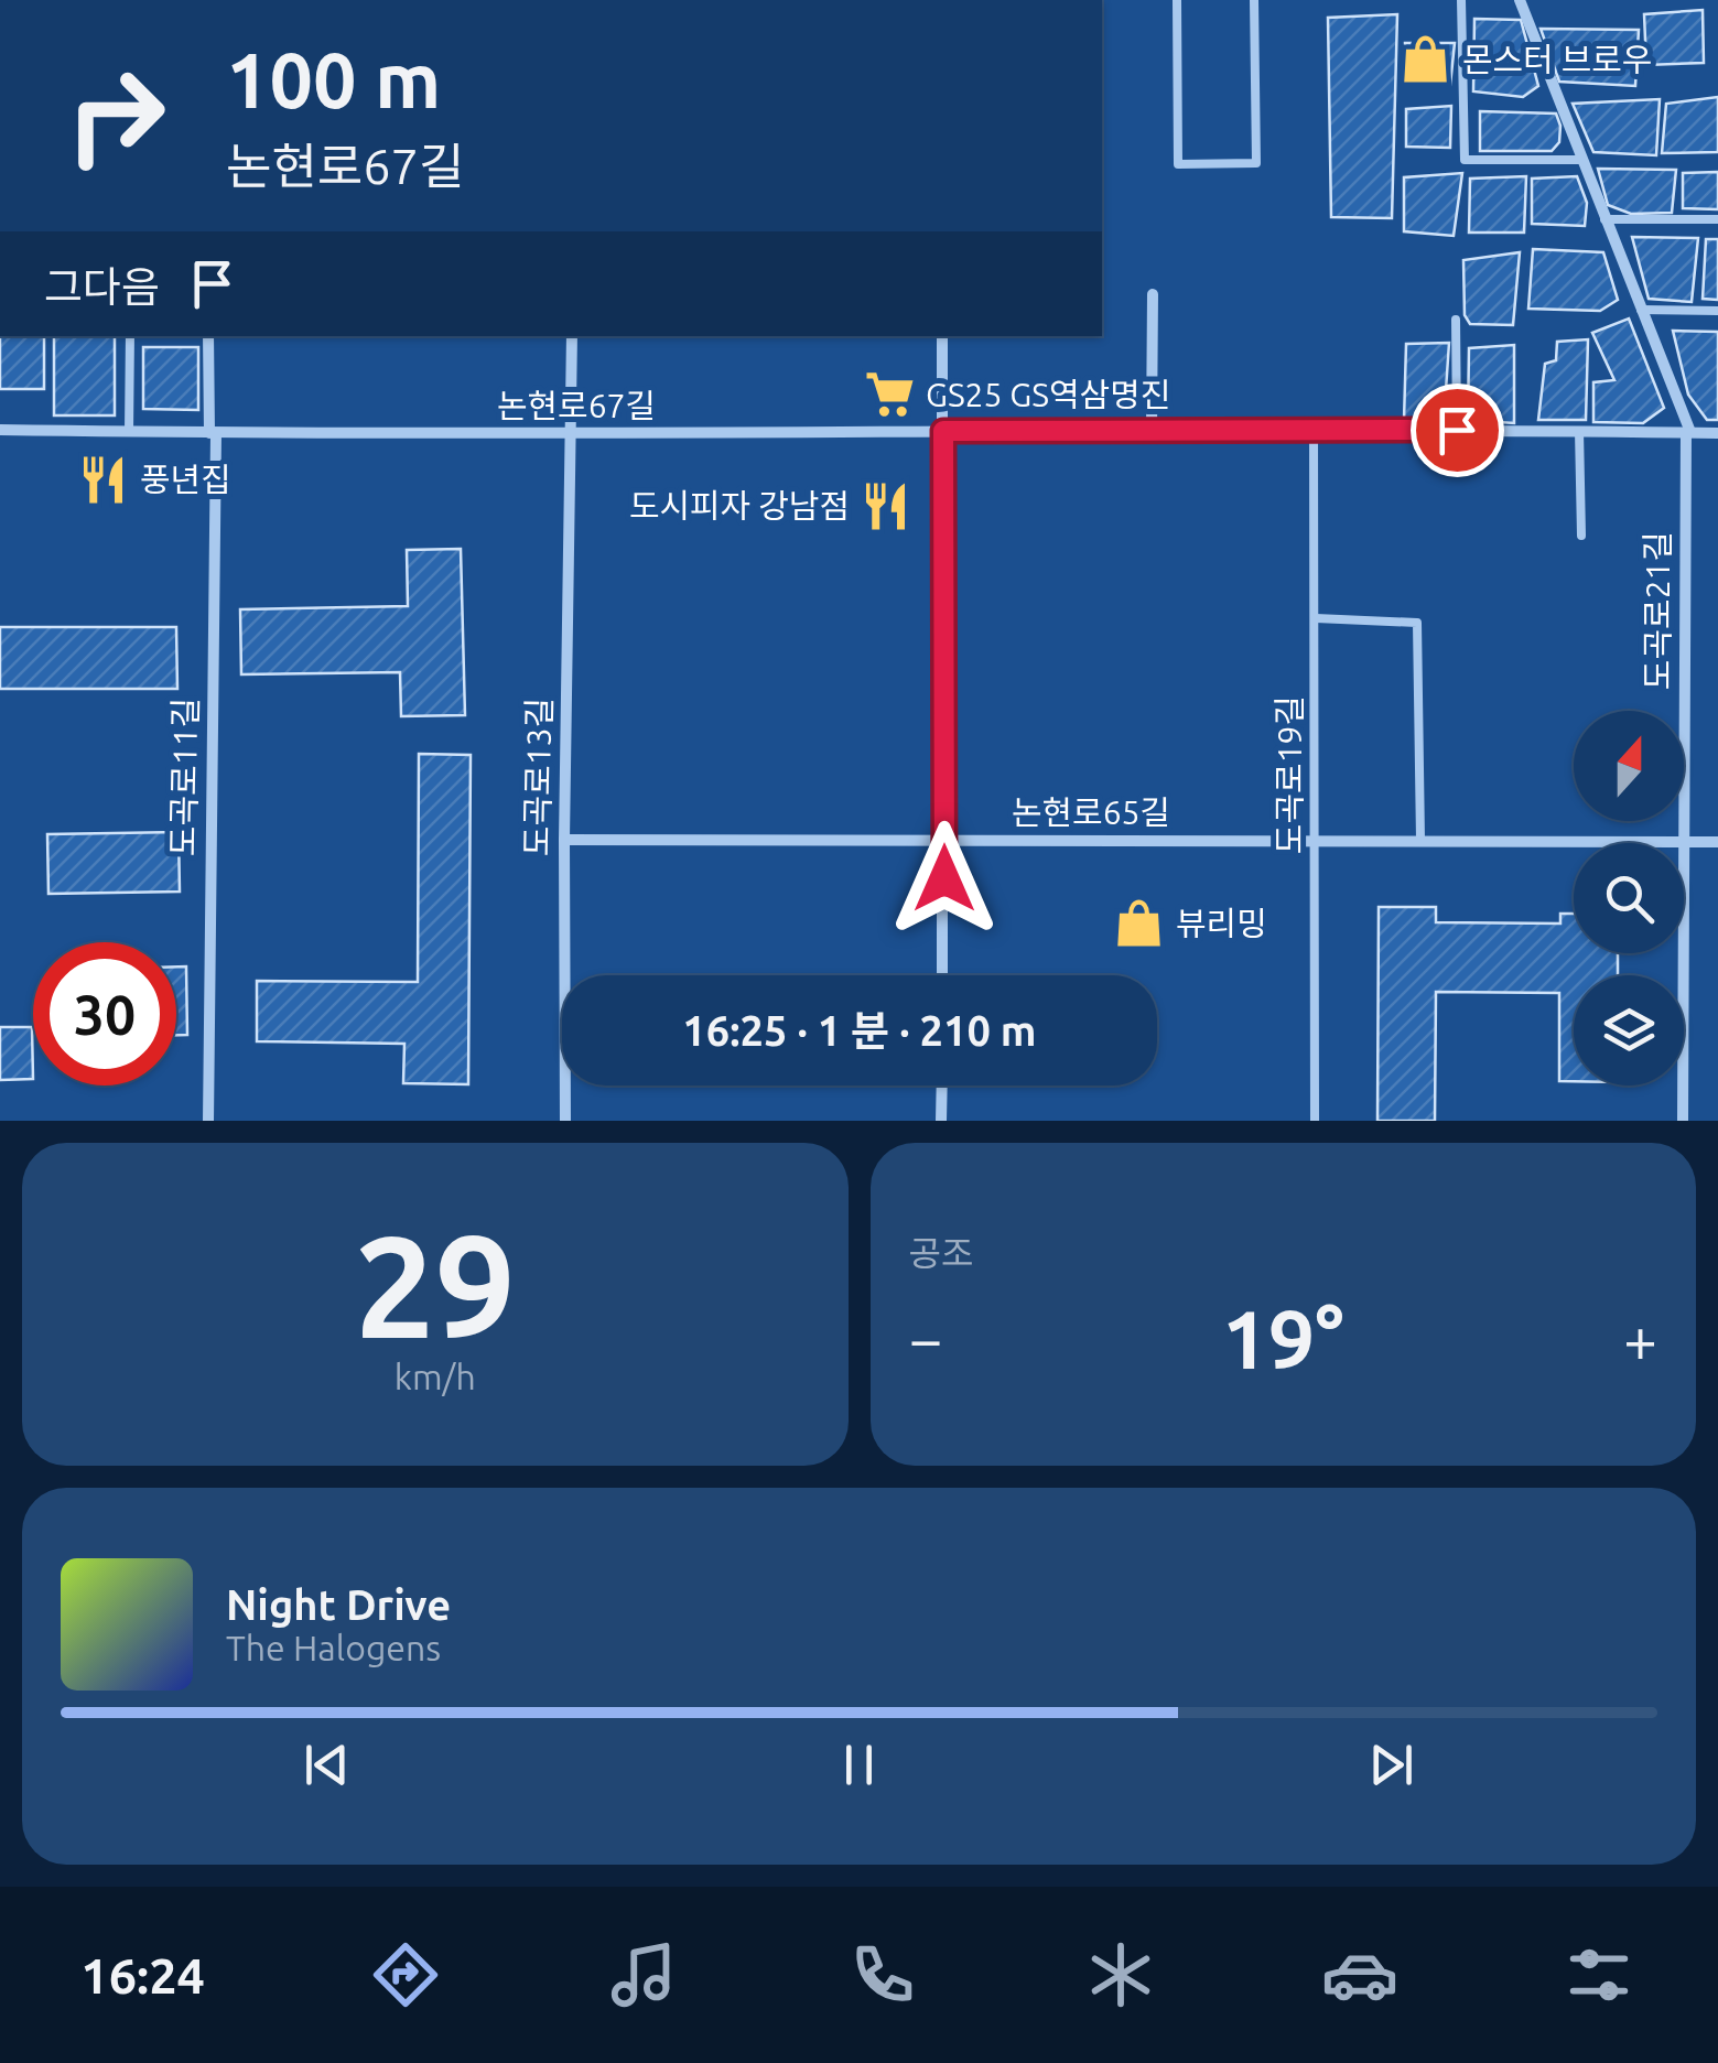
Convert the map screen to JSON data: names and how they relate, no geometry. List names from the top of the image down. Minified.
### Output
{"streets":{"street":["논현로67길","도곡로21길","도곡로11길","도곡로13길","논현로65길"],"lane":["도곡로19길"]},"crossings":[["논현로67길","도곡로21길"],["논현로67길","도곡로19길"],["논현로67길","도곡로11길"],["논현로67길","도곡로13길"],["도곡로21길","논현로65길"],["도곡로19길","논현로65길"],["도곡로13길","논현로65길"]],"places":{"shop":["몬스터 브로우","뷰리밍"],"supermarket":["GS25 GS역삼명진"],"restaurant":["풍년집","도시피자 강남점"]},"north":"top","page":{"turn":["100 m","논현로67길"],"then":"그다음","limit":"30","trip":"16:25 · 1 분 · 210 m","tile":[["29","km/h"],"공조"],"heat":["−","19°","+"],"song":["Night Drive","The Halogens"],"tabs":"16:24"}}
